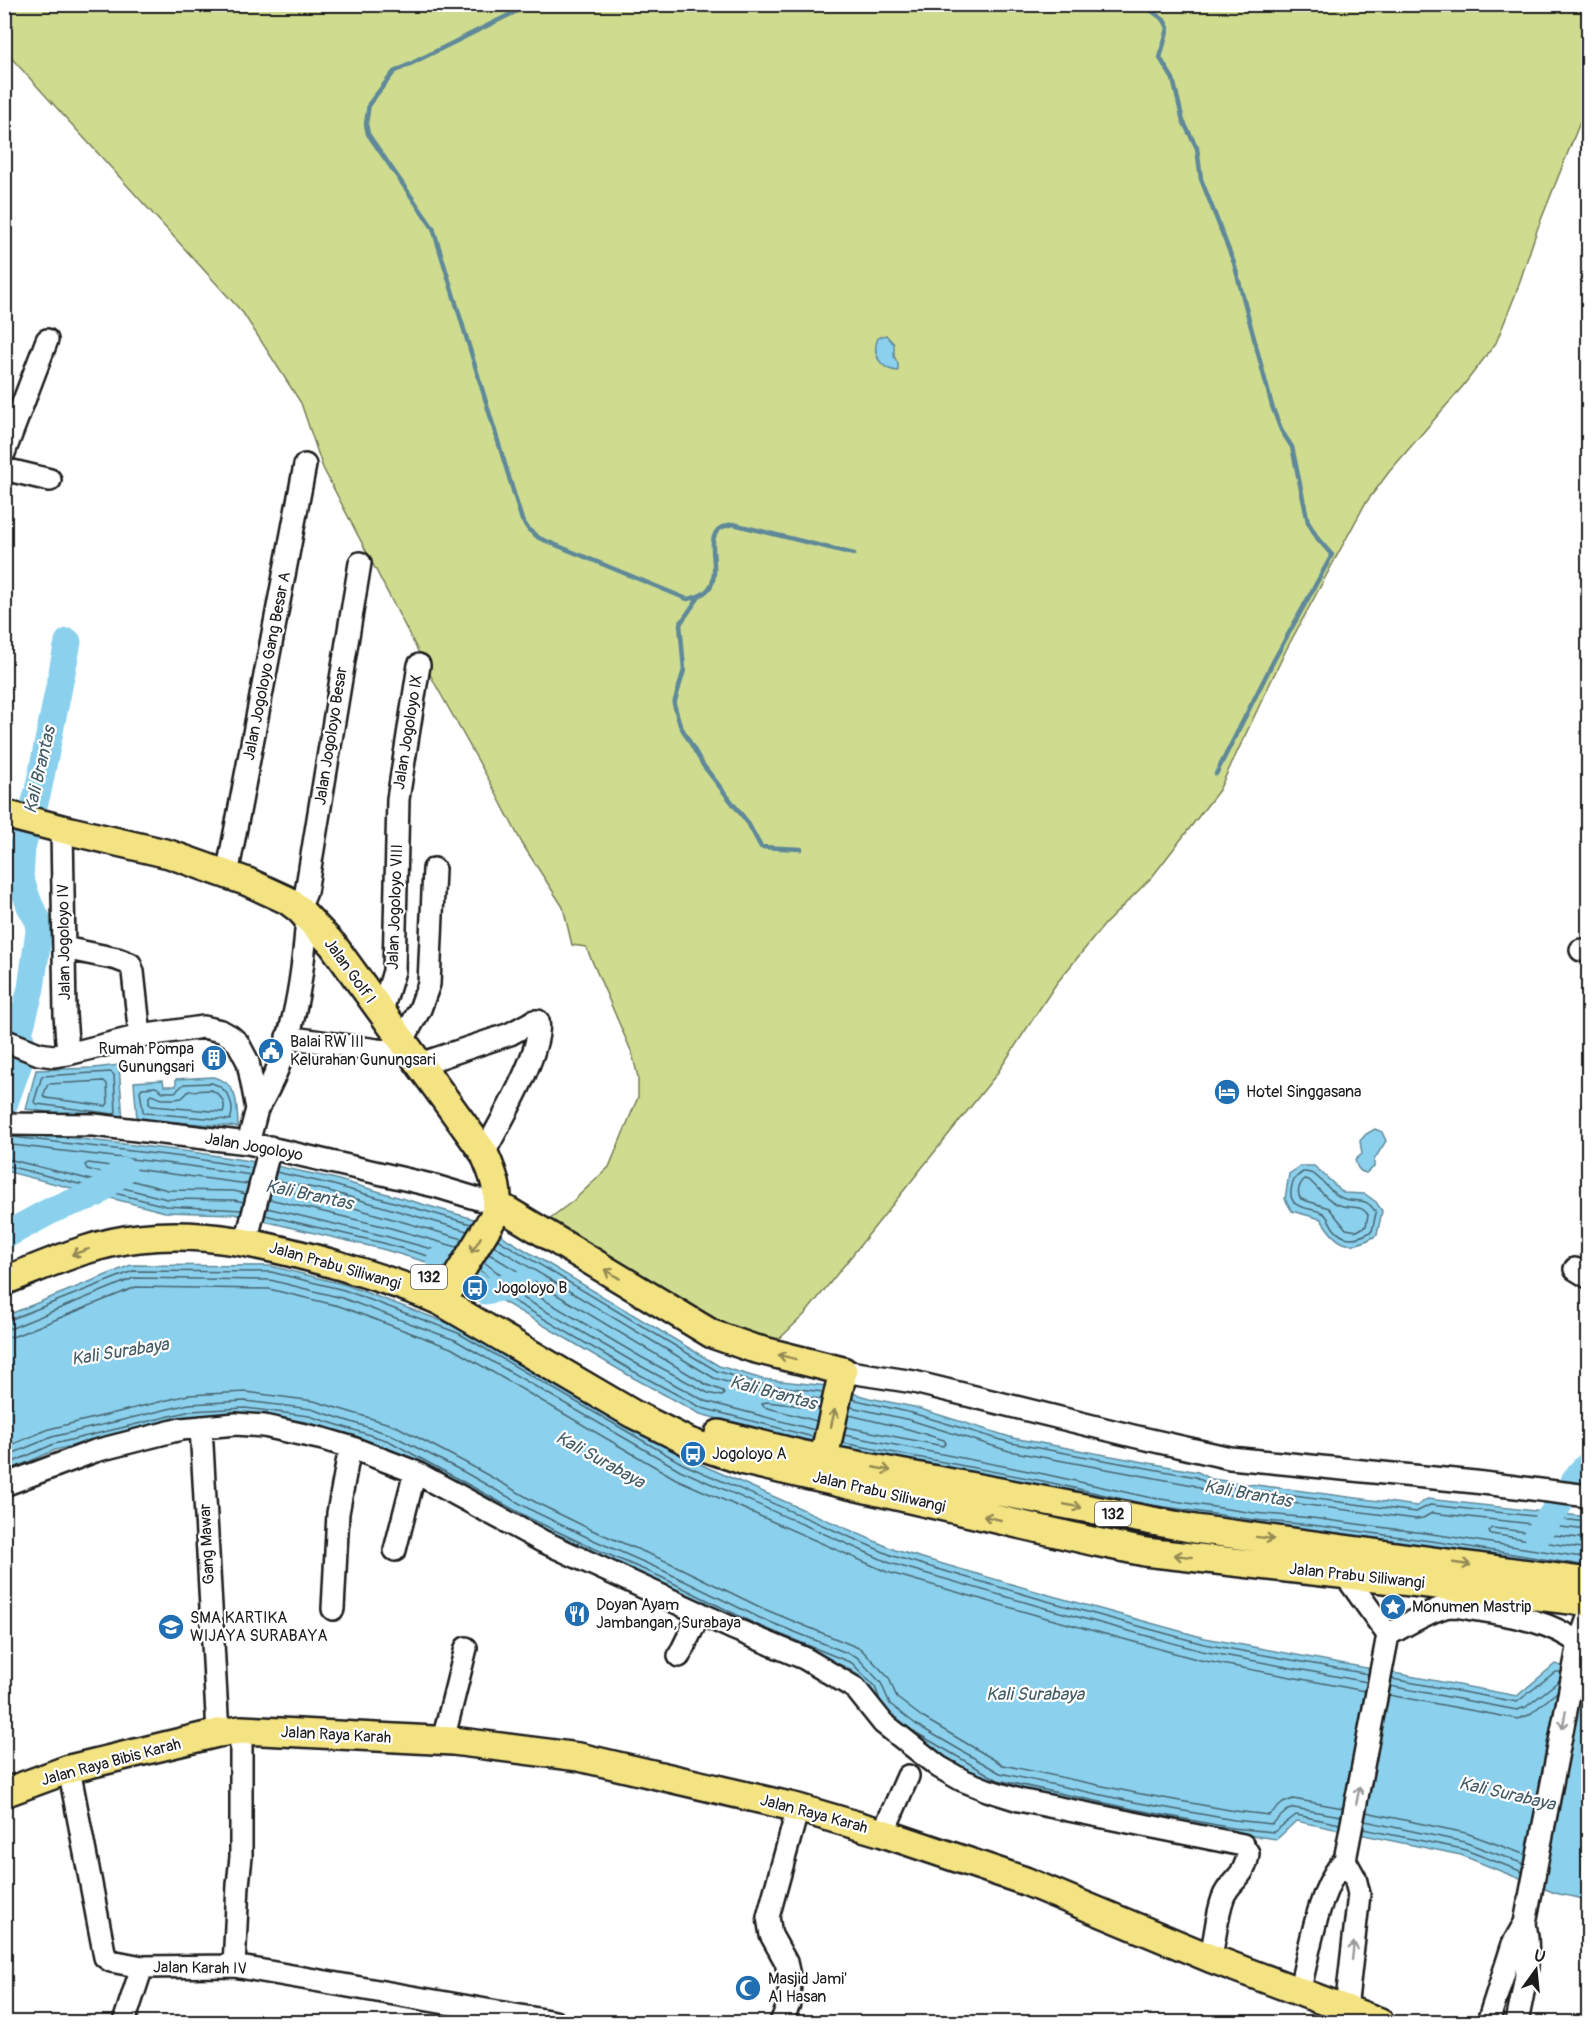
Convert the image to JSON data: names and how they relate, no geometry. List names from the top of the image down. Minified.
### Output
{"streets":{"main road":["Jalan Golf I","Jalan Prabu Siliwangi","132","Jalan Raya Karah","Jalan Raya Bibis Karah"],"street":["Jalan Jogoloyo Gang Besar A","Jalan Jogoloyo IX","Jalan Jogoloyo Besar","Jalan Jogoloyo VIII","Jalan Jogoloyo IV","Jalan Jogoloyo","Gang Mawar","Jalan Karah IV"]},"crossings":[["Jalan Jogoloyo Gang Besar A","Jalan Golf I"],["Jalan Jogoloyo IX","Jalan Jogoloyo VIII"],["Jalan Jogoloyo Besar","Jalan Golf I"],["Jalan Jogoloyo VIII","Jalan Golf I"],["Jalan Jogoloyo IV","Jalan Golf I"],["Jalan Golf I","Jalan Jogoloyo"],["Gang Mawar","Jalan Raya Karah"],["Gang Mawar","Jalan Raya Bibis Karah"],["Gang Mawar","Jalan Karah IV"],["Jalan Raya Karah","Jalan Raya Bibis Karah"],["Jalan Raya Bibis Karah","Jalan Karah IV"]],"water":["Kali Brantas","Kali Surabaya"],"places":{"public building":["Balai RW III Kelurahan Gunungsari"],"building":["Rumah Pompa Gunungsari"],"hotel":["Hotel Singgasana"],"bus stop":["Jogoloyo B","Jogoloyo A"],"place":["Monumen Mastrip"],"restaurant":["Doyan Ayam Jambangan, Surabaya"],"school or university":["SMA KARTIKA WIJAYA SURABAYA"],"mosque":["Masjid Jami' Al Hasan"]},"north":"top"}
